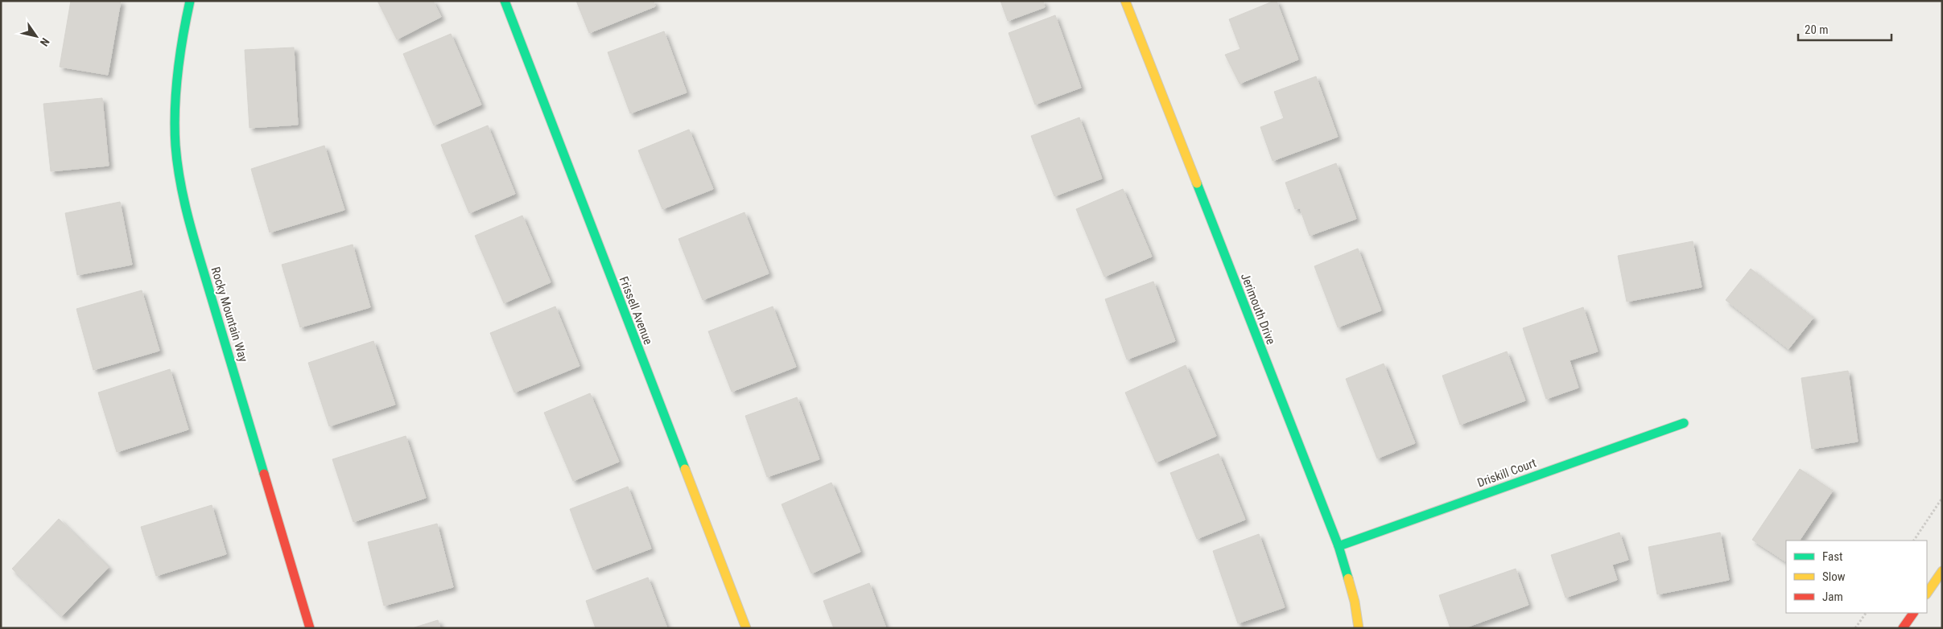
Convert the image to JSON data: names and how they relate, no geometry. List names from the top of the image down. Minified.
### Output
{"streets":{"street":["Jerimouth Drive","Frissell Avenue","Rocky Mountain Way","Driskill Court"]},"crossings":[["Jerimouth Drive","Driskill Court"]],"legend":["Fast","Slow","Jam"],"scale_bar":"20 m","north":"bottom right"}
